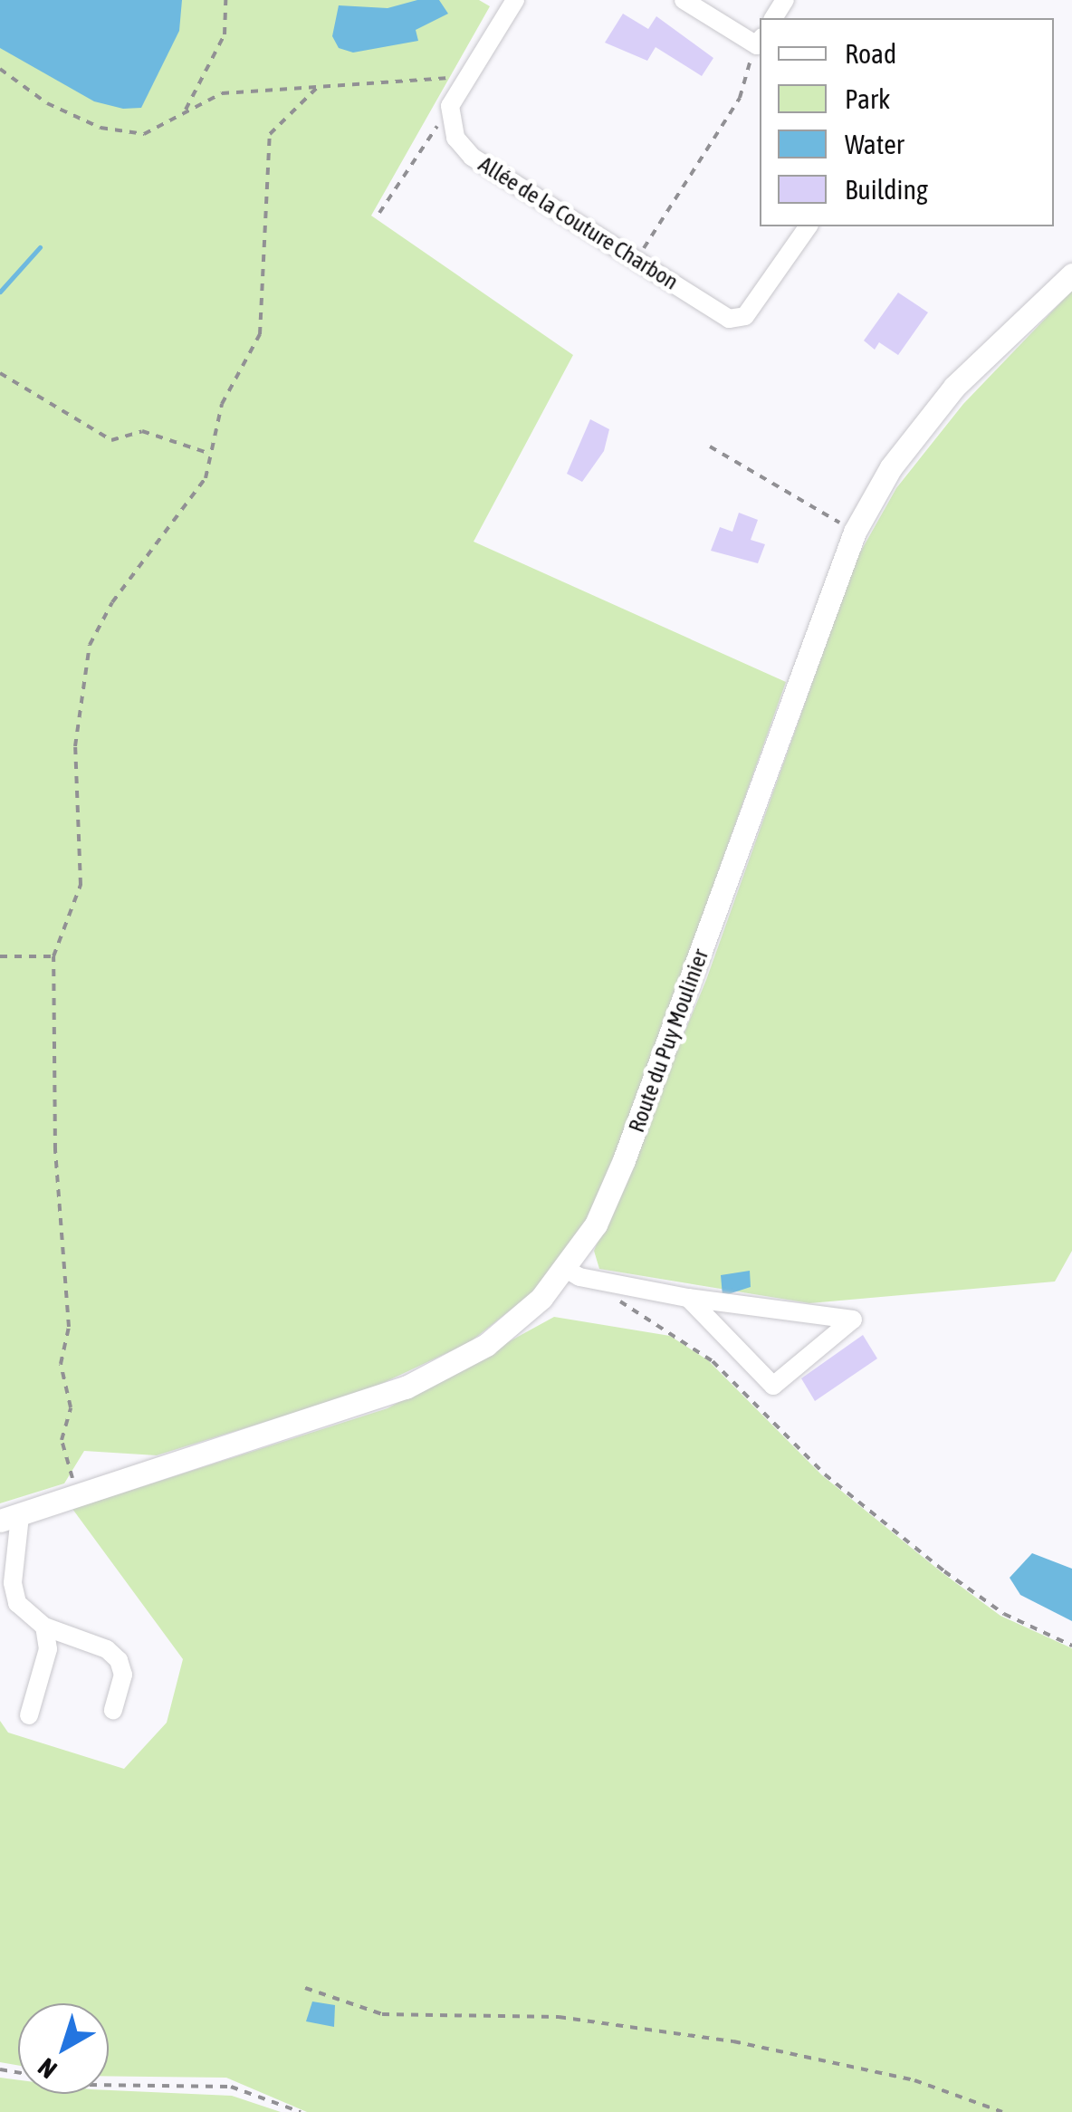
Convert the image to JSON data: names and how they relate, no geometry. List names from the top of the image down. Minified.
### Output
{"streets":{"main road":["Route du Puy Moulinier"],"street":["Allée de la Couture Charbon"]},"legend":["Road","Park","Water","Building"],"north":"bottom left"}
